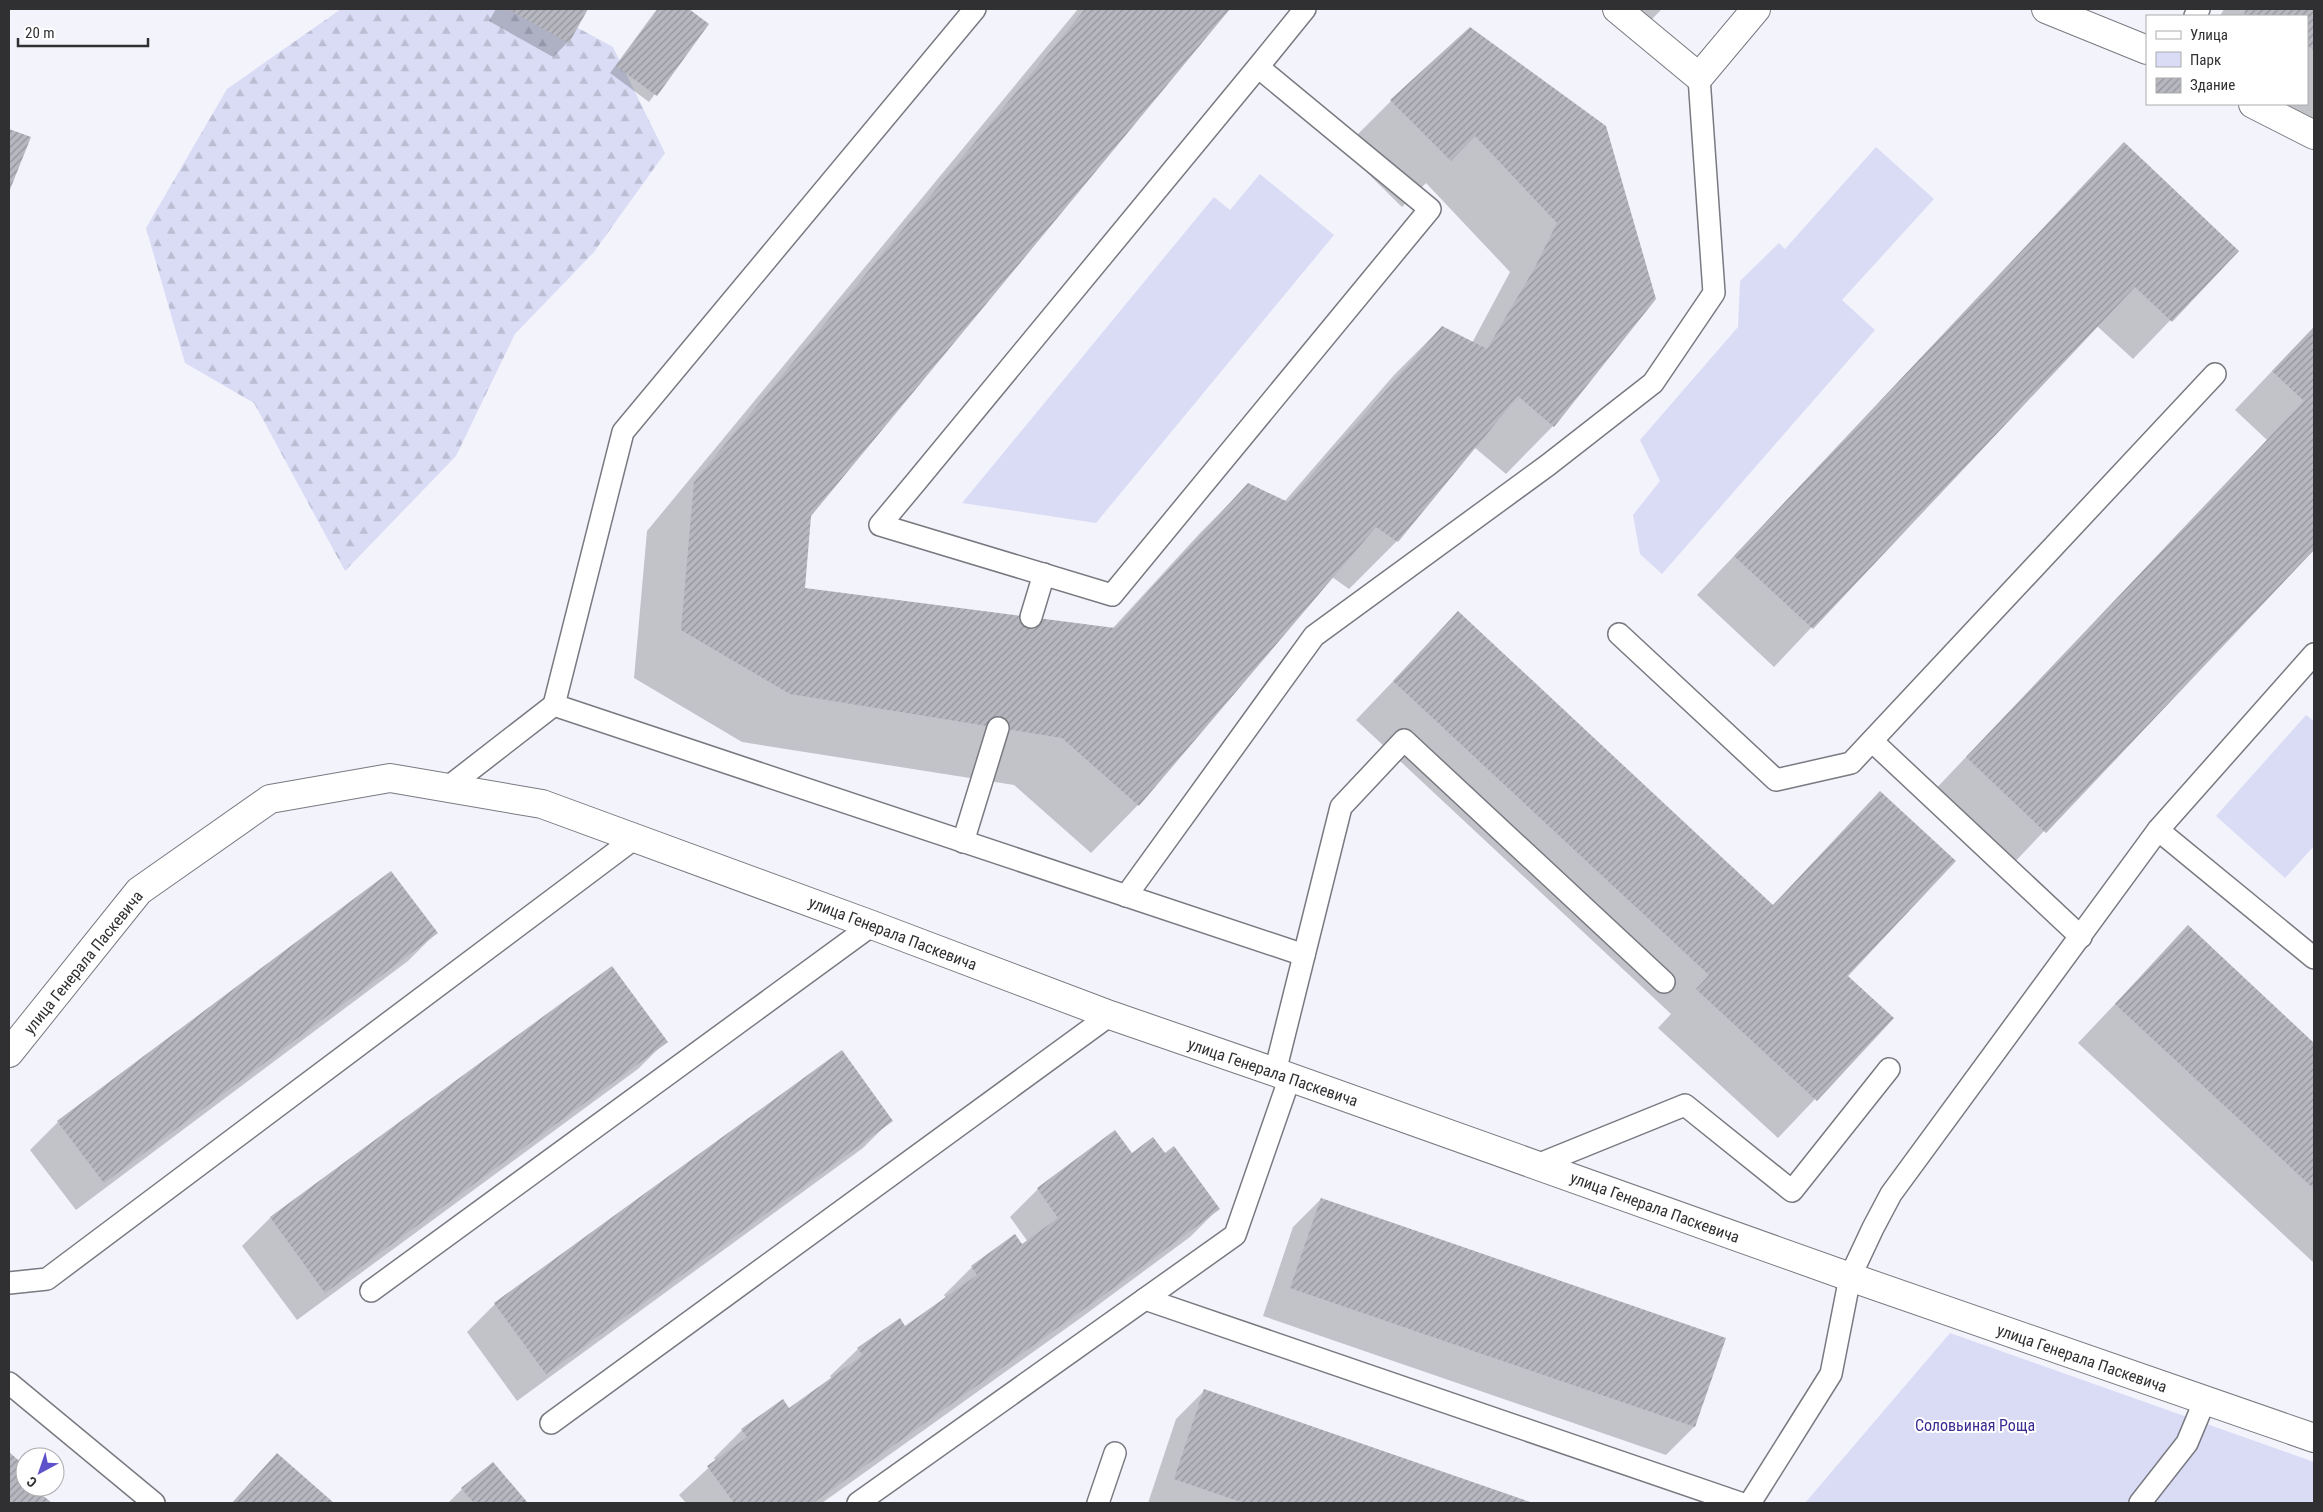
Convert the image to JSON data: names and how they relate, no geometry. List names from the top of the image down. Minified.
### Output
{"streets":{"street":["улица Генерала Паскевича"]},"parks":["Соловьиная Роща"],"legend":["Улица","Парк","Здание"],"scale_bar":"20 m","north":"bottom left"}
